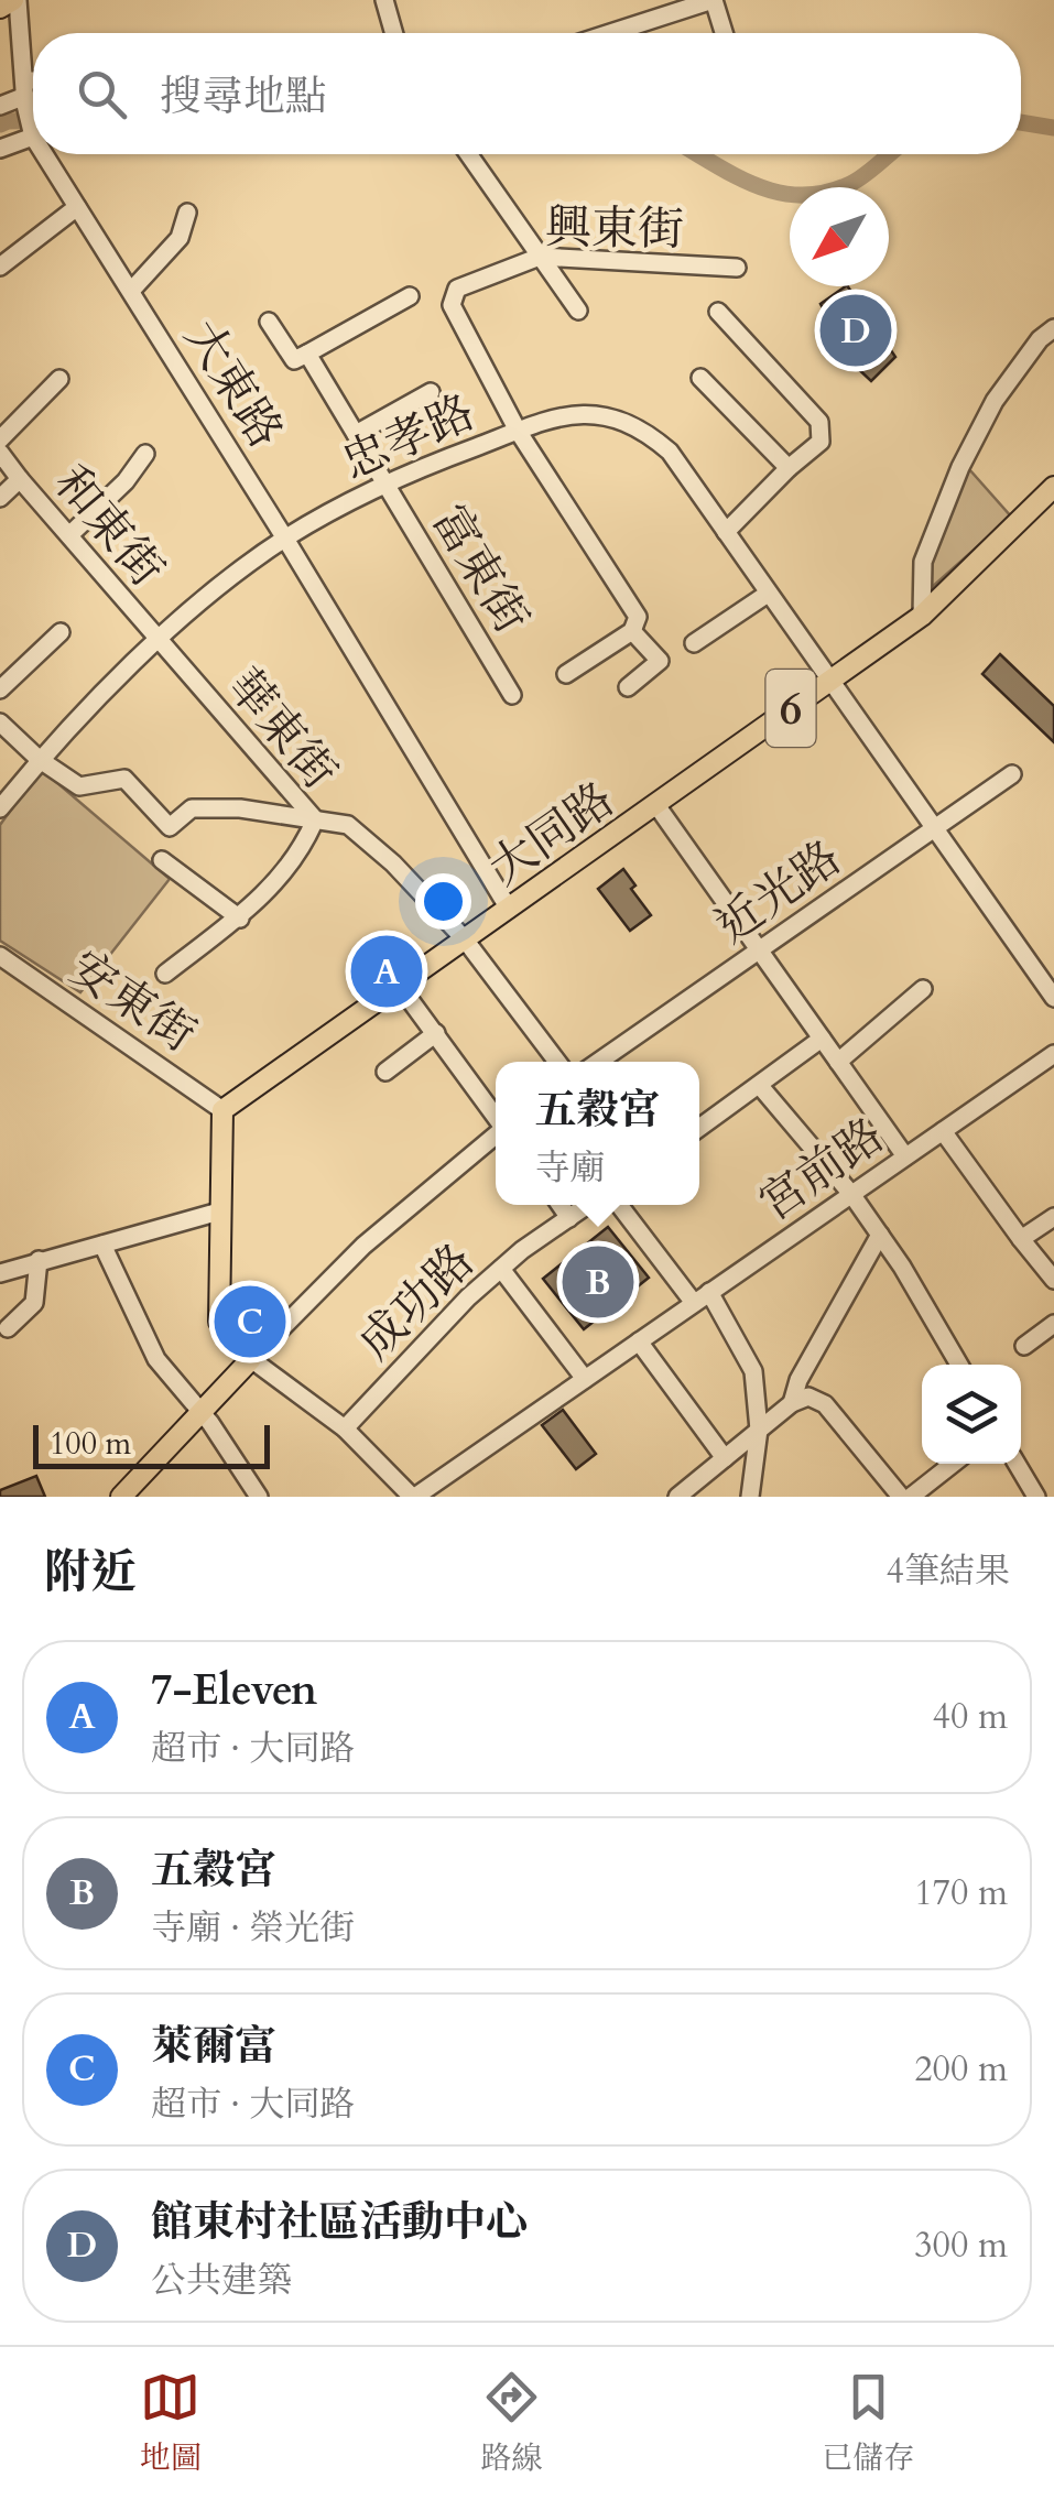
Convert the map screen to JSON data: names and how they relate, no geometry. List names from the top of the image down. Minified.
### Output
{"streets":{"main road":["6","大同路"],"street":["興東街","大東路","忠孝路","和東街","富東街","華東街","近光路","安東街","宮前路","成功路"]},"crossings":[["興東街","忠孝路"],["大東路","忠孝路"],["大東路","大同路"],["忠孝路","和東街"],["忠孝路","富東街"],["忠孝路","華東街"],["忠孝路","大同路"],["忠孝路","近光路"],["和東街","華東街"],["大同路","安東街"]],"scale_bar":"100 m","north":"bottom left","page":{"search":"搜尋地點","pins":["D","A","B","C"],"popup":["五穀宮","寺廟"],"scale":"100 m","heading":["附近","4筆結果"],"list":[{"mark":"A","name":"7-Eleven","note":"超市 · 大同路","value":"40 m"},{"mark":"B","name":"五穀宮","note":"寺廟 · 榮光街","value":"170 m"},{"mark":"C","name":"萊爾富","note":"超市 · 大同路","value":"200 m"},{"mark":"D","name":"館東村社區活動中心","note":"公共建築","value":"300 m"}],"nav":["地圖","路線","已儲存"]}}
